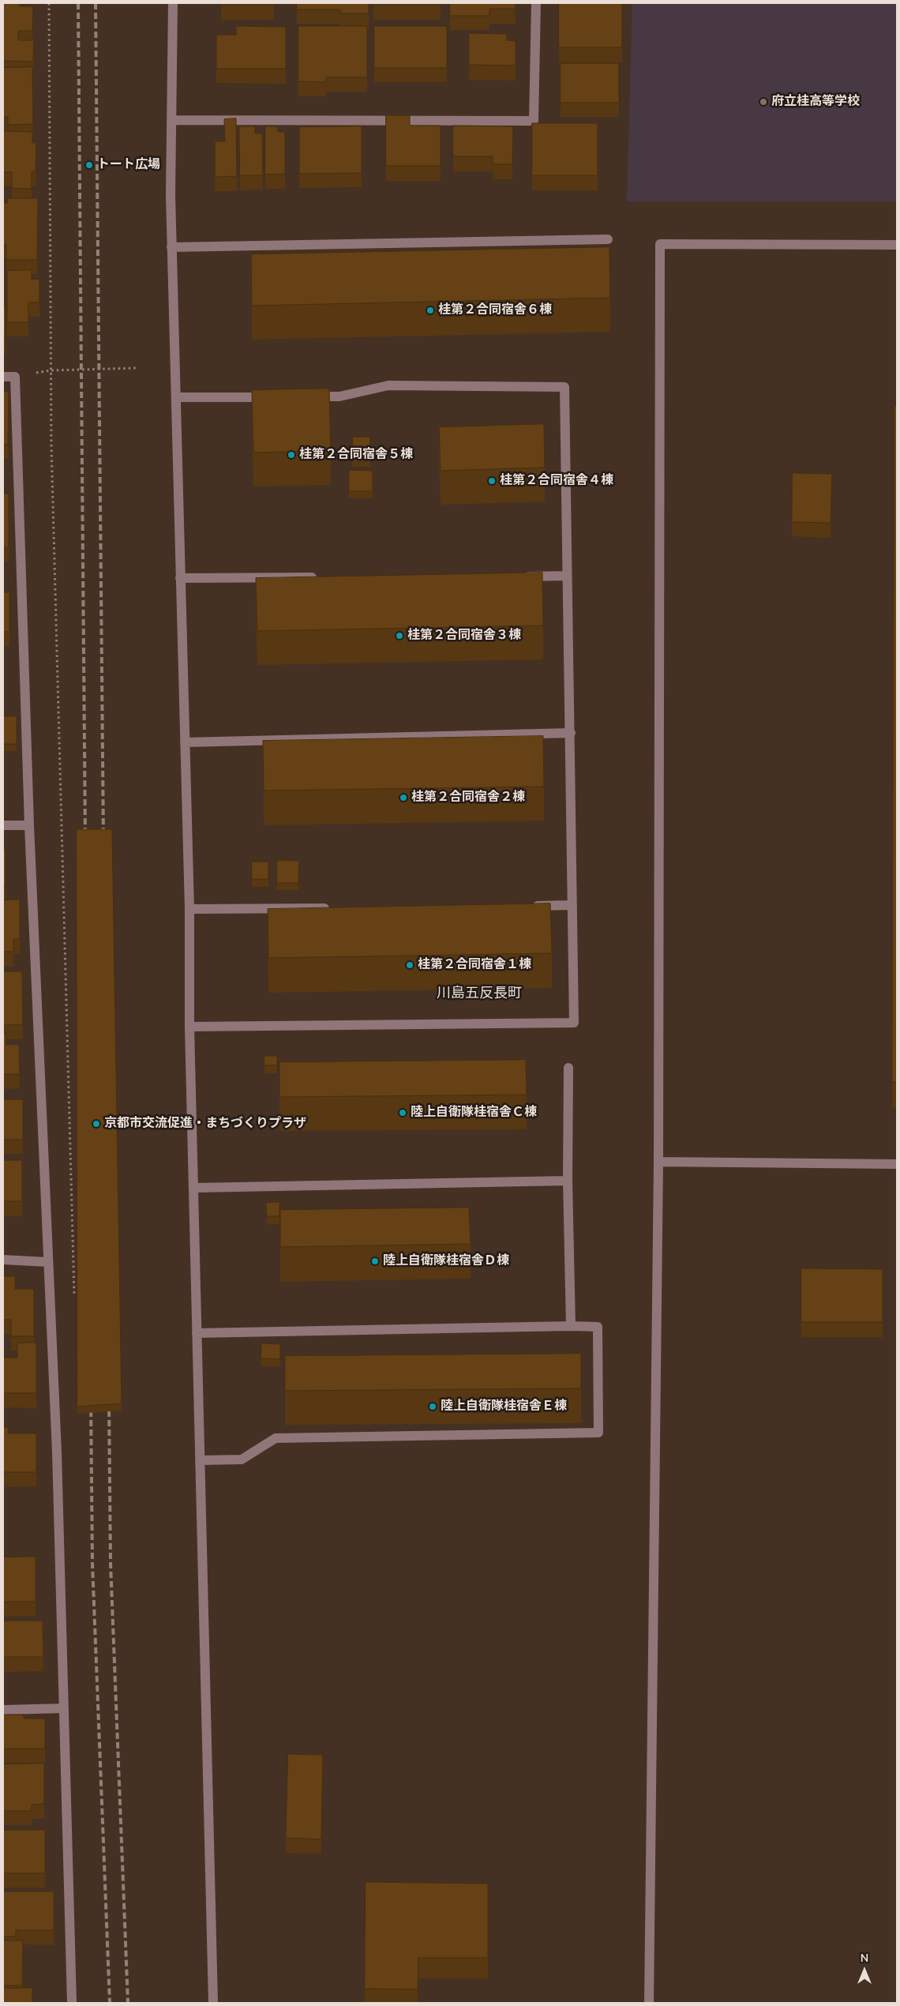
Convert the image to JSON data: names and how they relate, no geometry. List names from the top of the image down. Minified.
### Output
{"districts":["川島五反長町"],"places":["府立桂高等学校","トート広場","桂第２合同宿舎６棟","桂第２合同宿舎５棟","桂第２合同宿舎４棟","桂第２合同宿舎３棟","桂第２合同宿舎２棟","桂第２合同宿舎１棟","陸上自衛隊桂宿舎Ｃ棟","京都市交流促進・まちづくりプラザ","陸上自衛隊桂宿舎Ｄ棟","陸上自衛隊桂宿舎Ｅ棟"],"north":"top"}
